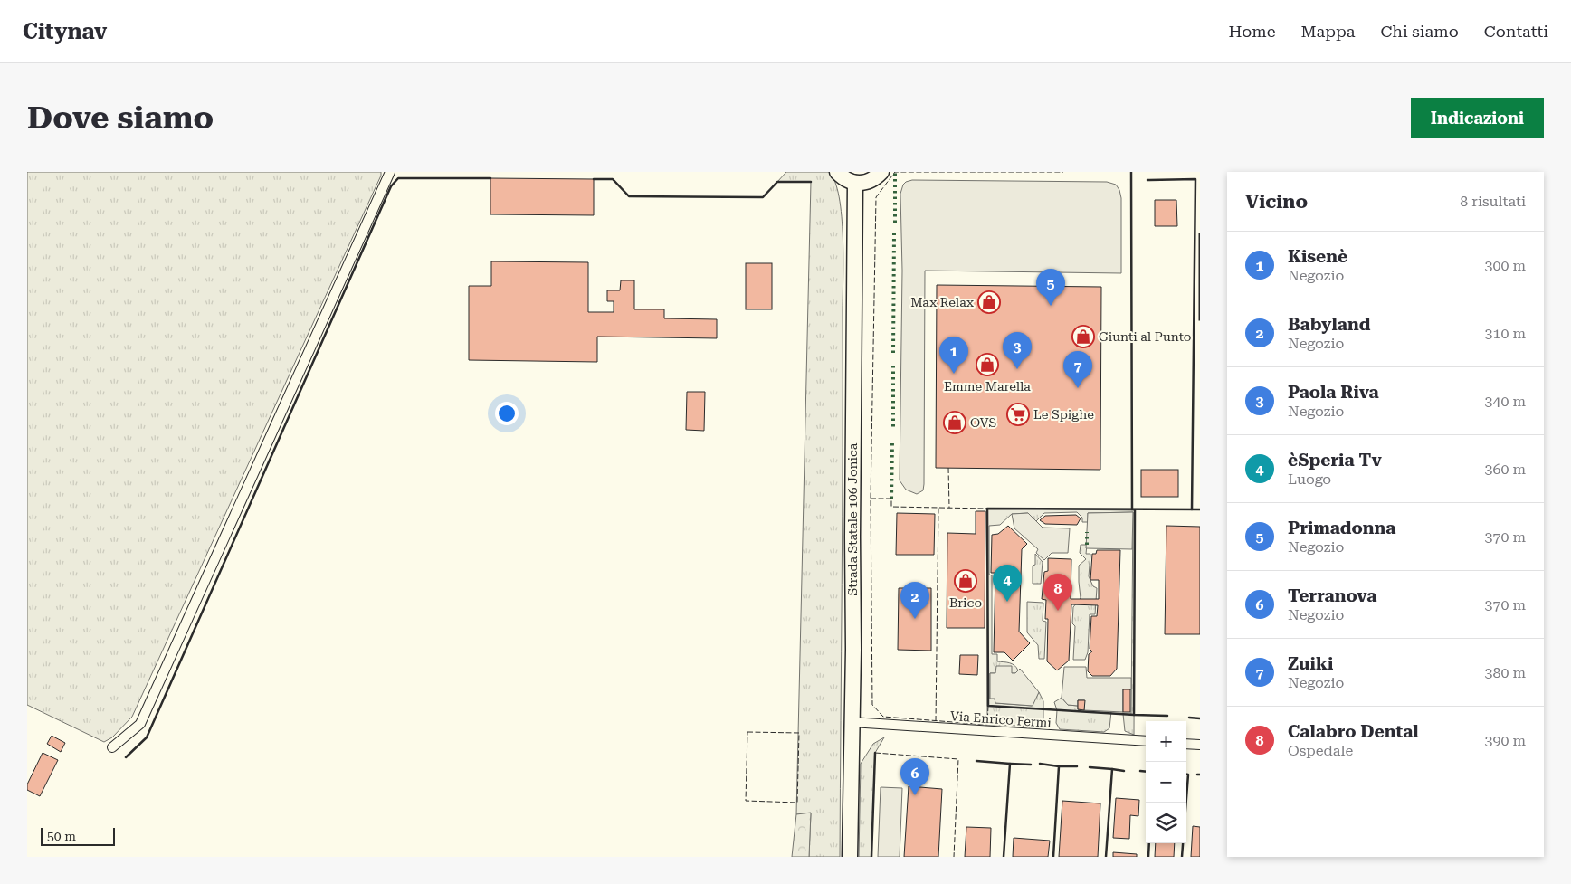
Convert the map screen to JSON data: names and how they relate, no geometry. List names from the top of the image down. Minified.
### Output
{"streets":{"main road":["Strada Statale 106 Jonica"],"street":["Via Enrico Fermi"]},"crossings":[["Strada Statale 106 Jonica","Via Enrico Fermi"]],"places":{"shop":["Max Relax","Giunti al Punto","Emme Marella","OVS","Brico"],"supermarket":["Le Spighe"]},"scale_bar":"50 m","page":{"header":"Citynav","nav":["Home","Mappa","Chi siamo","Contatti"],"buttons":"Indicazioni","title":"Dove siamo","heading":["Vicino","8 risultati"],"list":[{"mark":"1","name":"Kisenè","note":"Negozio","value":"300 m"},{"mark":"2","name":"Babyland","note":"Negozio","value":"310 m"},{"mark":"3","name":"Paola Riva","note":"Negozio","value":"340 m"},{"mark":"4","name":"èSperia Tv","note":"Luogo","value":"360 m"},{"mark":"5","name":"Primadonna","note":"Negozio","value":"370 m"},{"mark":"6","name":"Terranova","note":"Negozio","value":"370 m"},{"mark":"7","name":"Zuiki","note":"Negozio","value":"380 m"},{"mark":"8","name":"Calabro Dental","note":"Ospedale","value":"390 m"}],"pins":["5","3","1","7","4","8","2","6"],"map_buttons":["+","−"],"scale":"50 m"}}
